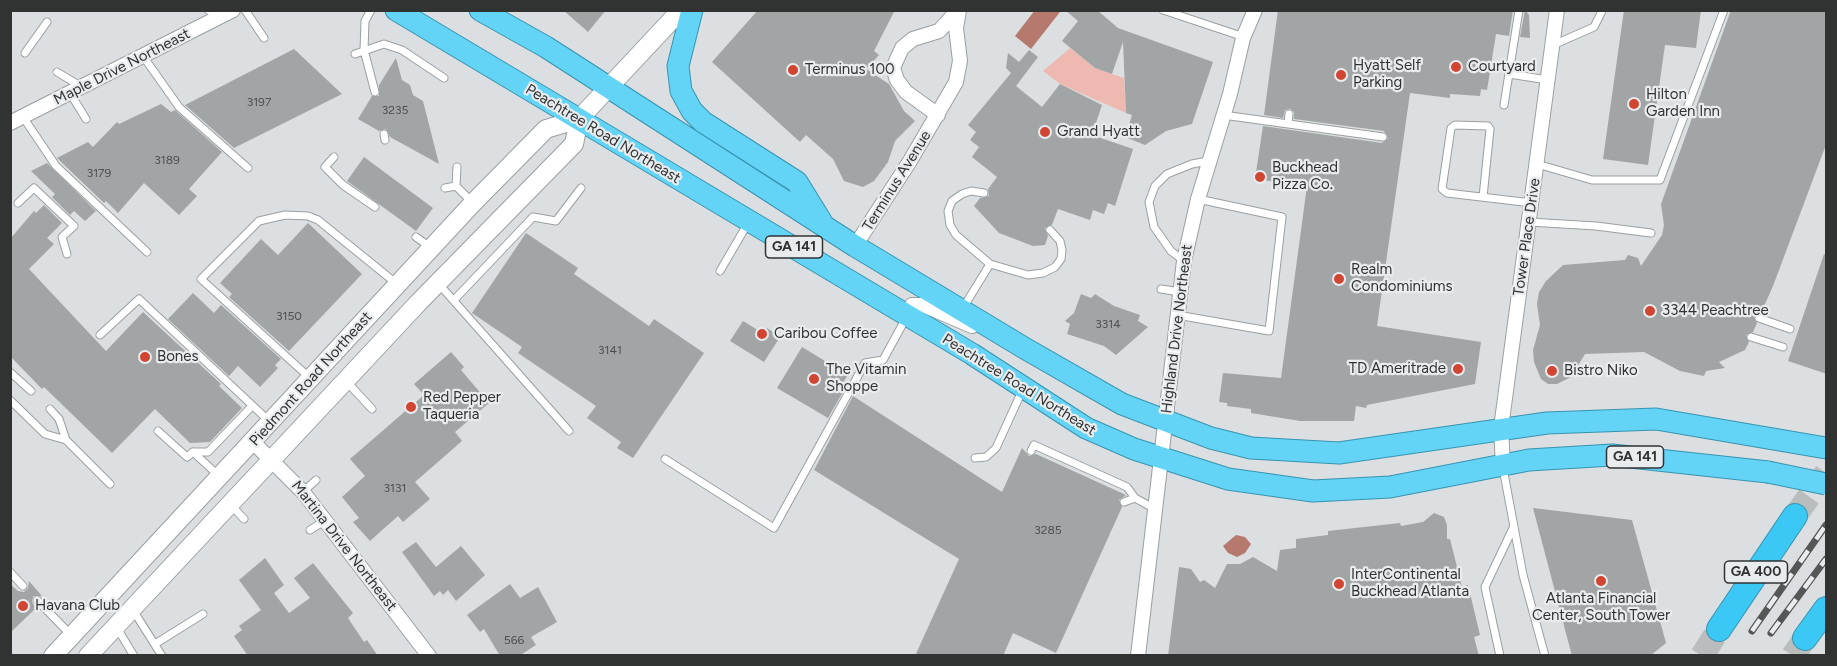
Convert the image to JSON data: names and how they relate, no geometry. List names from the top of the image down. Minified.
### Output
{"streets":{"highway":["Peachtree Road Northeast","GA 141","GA 400"],"main road":["Piedmont Road Northeast"],"street":["Maple Drive Northeast","Terminus Avenue","Tower Place Drive","Highland Drive Northeast","Martina Drive Northeast"]},"crossings":[["Peachtree Road Northeast","Tower Place Drive"],["Peachtree Road Northeast","Highland Drive Northeast"],["Peachtree Road Northeast","Piedmont Road Northeast"],["Terminus Avenue","GA 141"],["Tower Place Drive","GA 141"],["GA 141","Highland Drive Northeast"],["GA 141","Piedmont Road Northeast"],["Piedmont Road Northeast","Martina Drive Northeast"]],"places":["Courtyard","Terminus 100","Hyatt Self Parking","Hilton Garden Inn","Grand Hyatt","Buckhead Pizza Co.","Realm Condominiums","3344 Peachtree","Caribou Coffee","Bones","TD Ameritrade","Bistro Niko","The Vitamin Shoppe","Red Pepper Taqueria","Atlanta Financial Center, South Tower","InterContinental Buckhead Atlanta","Havana Club"],"house_numbers":["3197","3235","3189","3179","3150","3314","3141","3131","3285","566"]}
